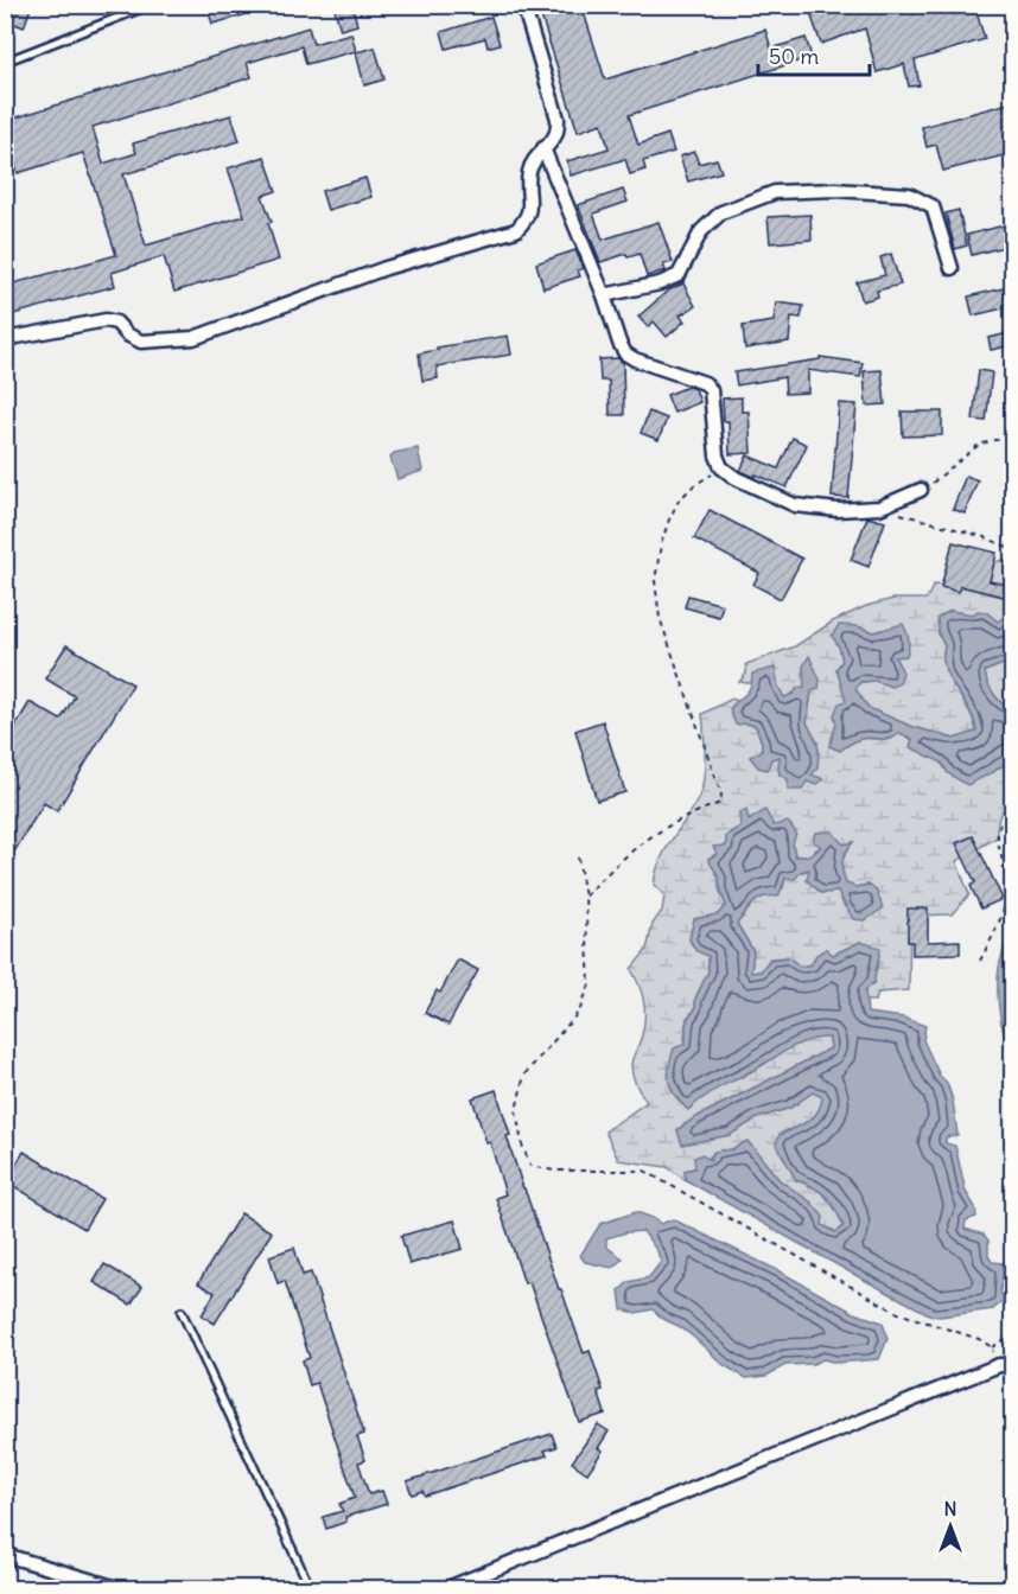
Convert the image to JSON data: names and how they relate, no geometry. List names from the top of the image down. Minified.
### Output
{"scale_bar":"50 m","north":"top"}
